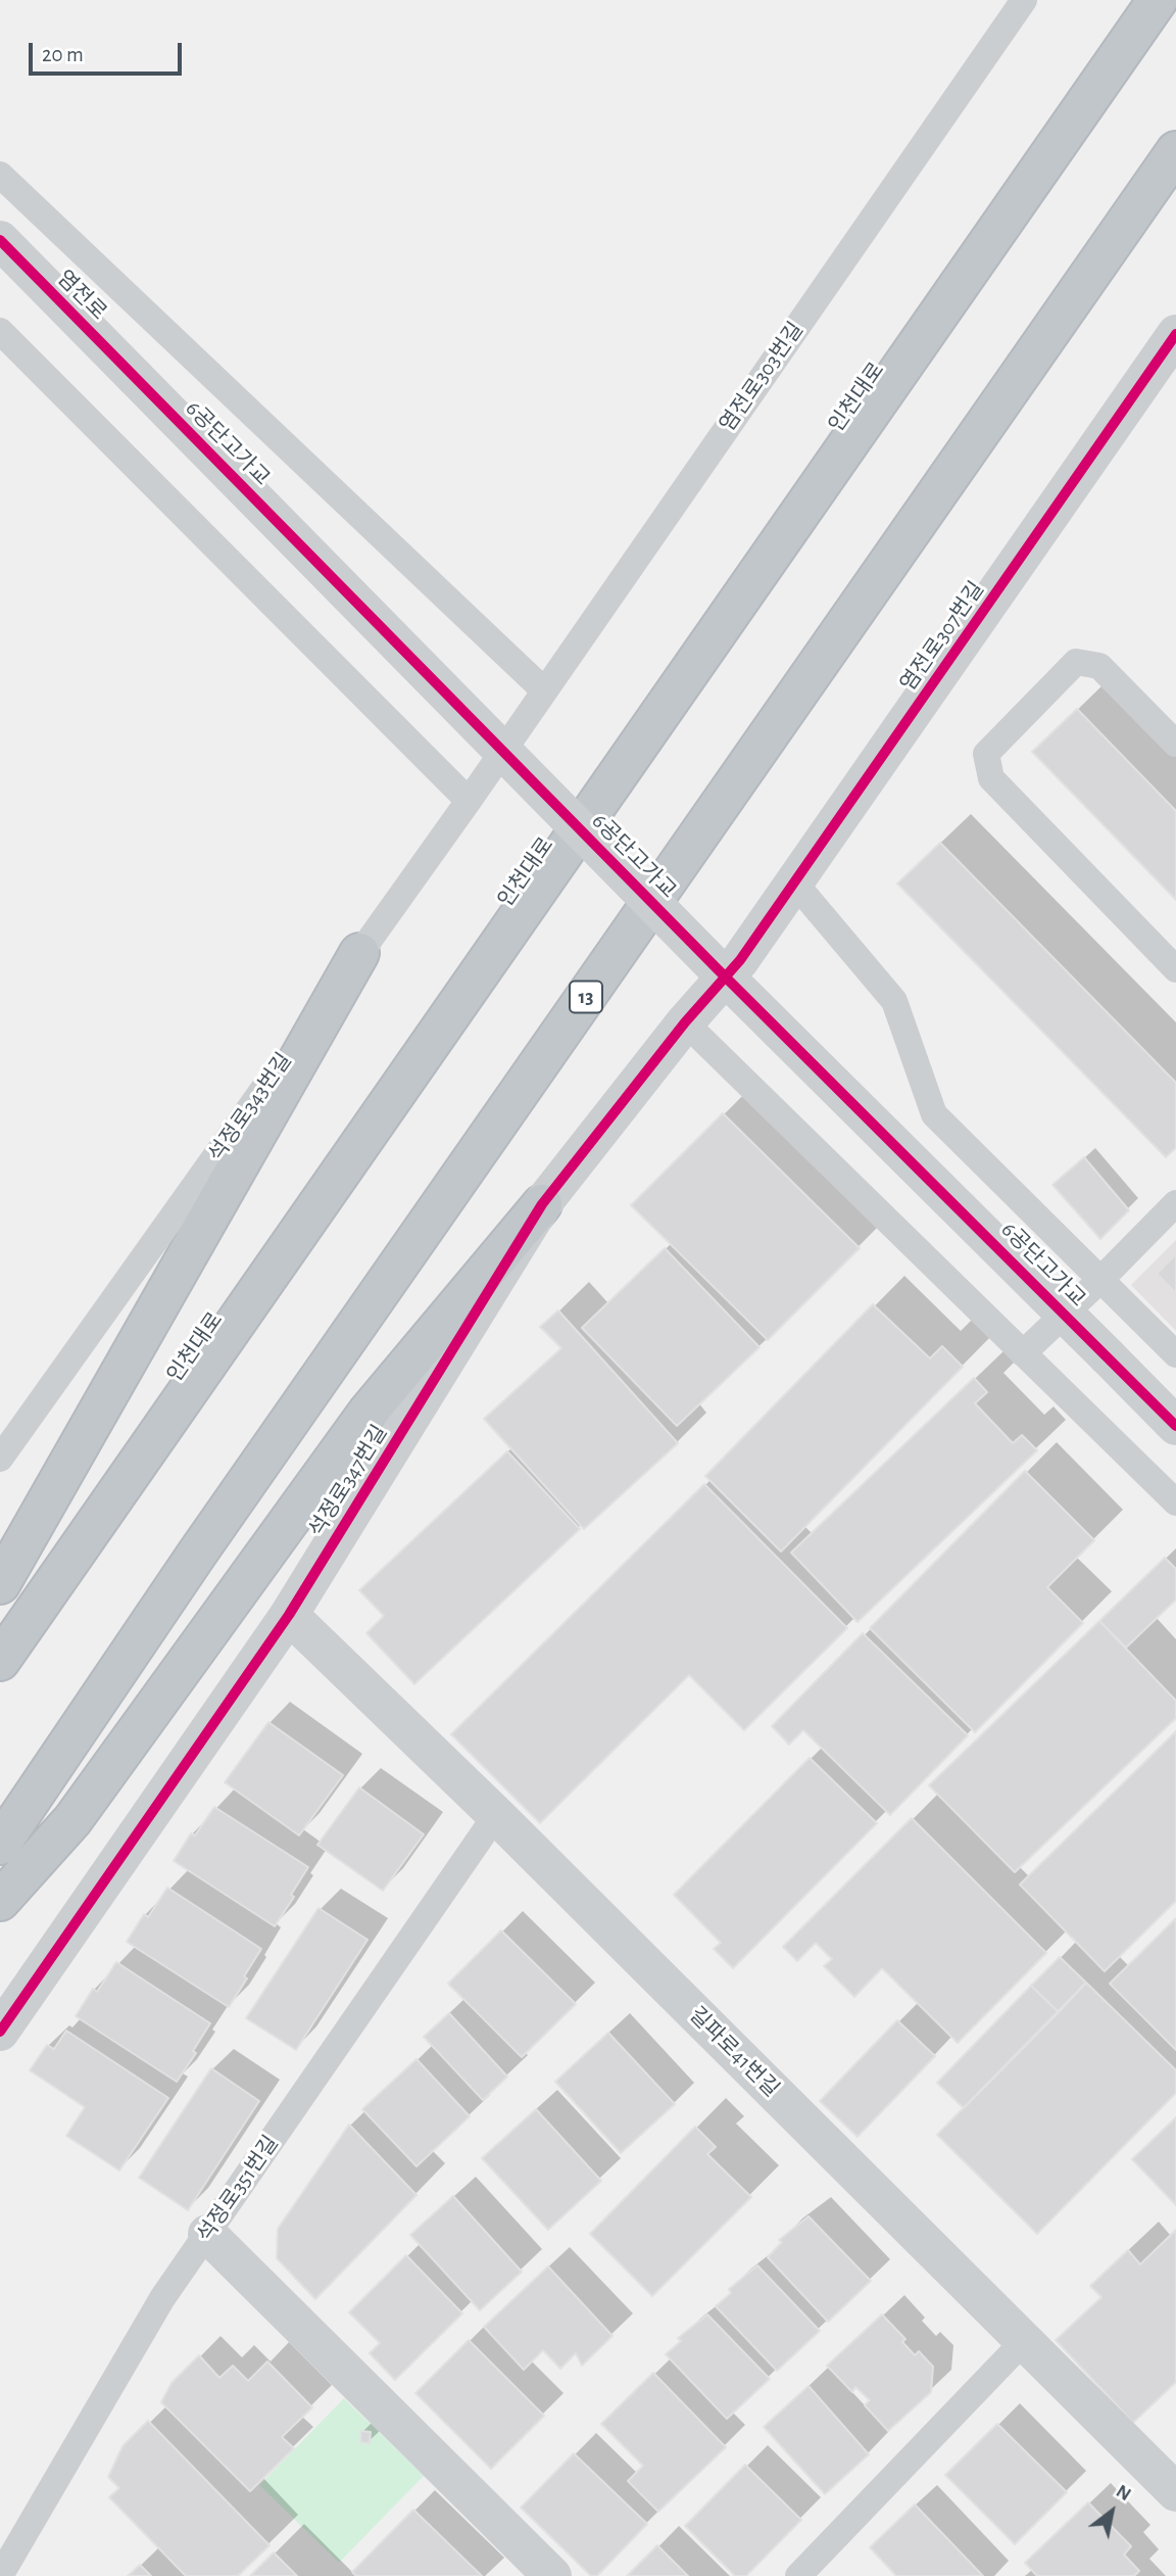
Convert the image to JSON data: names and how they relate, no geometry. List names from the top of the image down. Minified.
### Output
{"streets":{"highway":["인천대로","13"],"street":["염전로","6공단고가교","염전로307번길","석정로347번길","길파로41번길"],"lane":["염전로303번길","석정로343번길","석정로351번길"]},"crossings":[["염전로","6공단고가교"],["염전로303번길","석정로343번길"],["염전로307번길","석정로347번길"],["석정로347번길","길파로41번길"],["길파로41번길","석정로351번길"]],"scale_bar":"20 m","north":"top right"}
